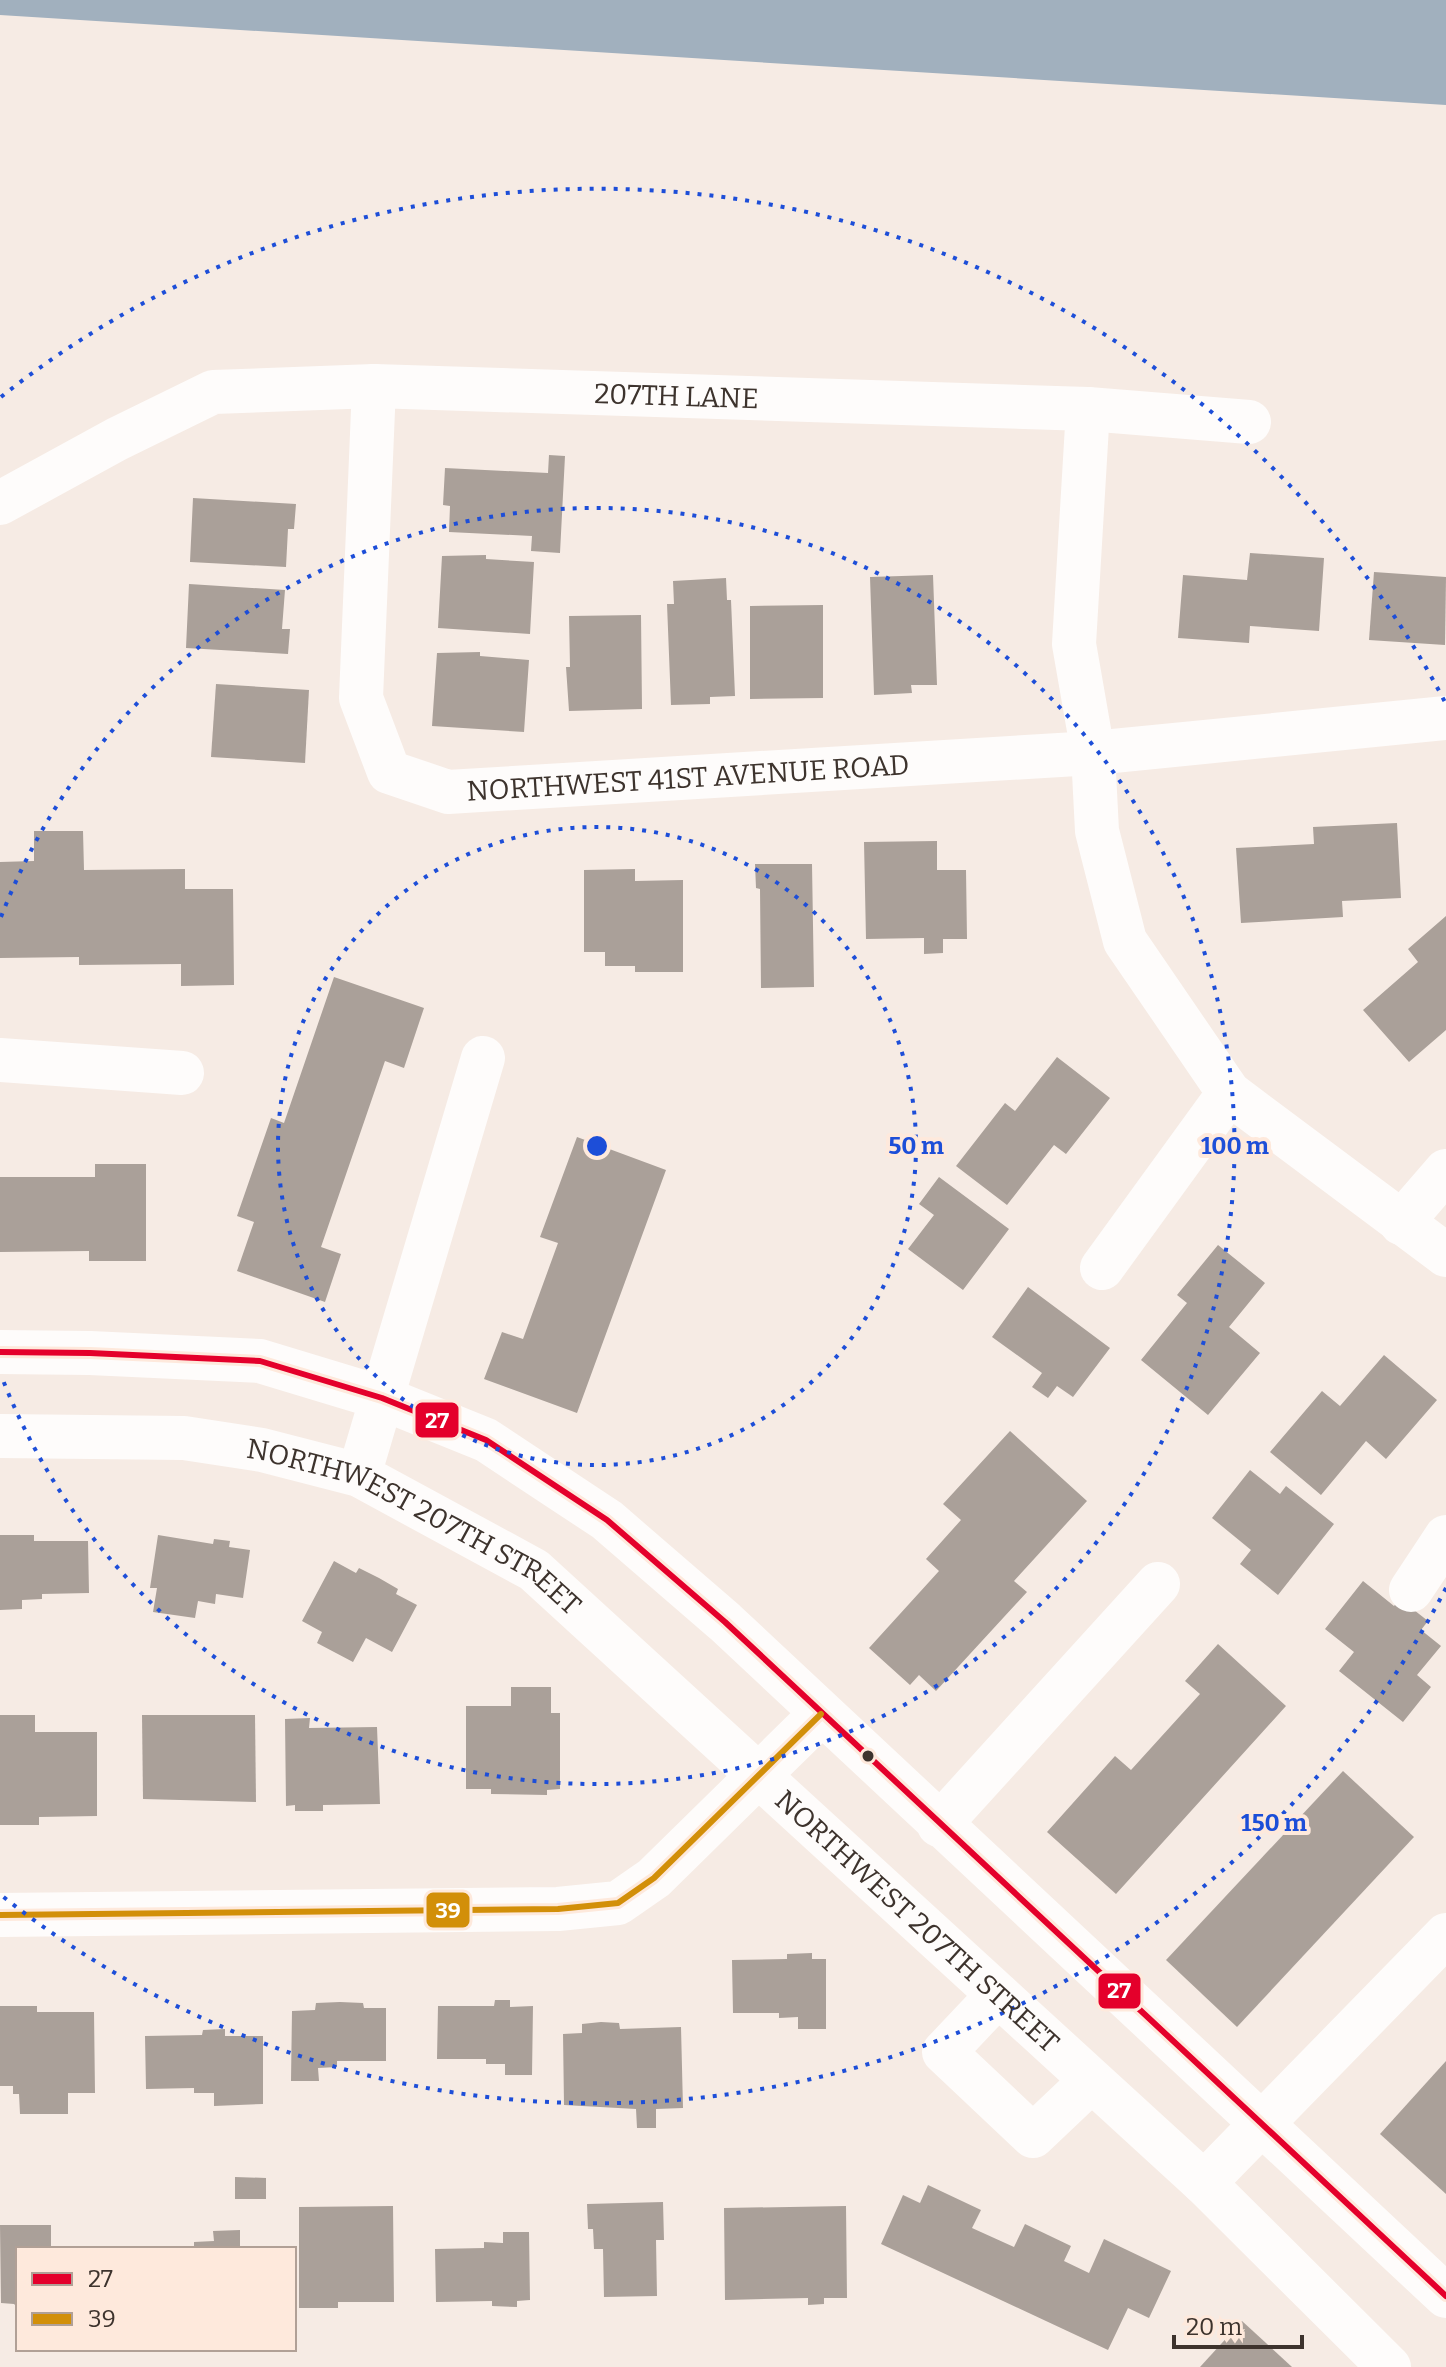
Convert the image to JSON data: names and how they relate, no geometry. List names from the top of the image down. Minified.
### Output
{"streets":{"street":["207TH LANE","NORTHWEST 41ST AVENUE ROAD","NORTHWEST 207TH STREET"]},"crossings":[["207TH LANE","NORTHWEST 41ST AVENUE ROAD"]],"lines":["transit line 27","transit line 39"],"legend":["27","39"],"scale_bar":"20 m","rings":["50 m","100 m","150 m"]}
